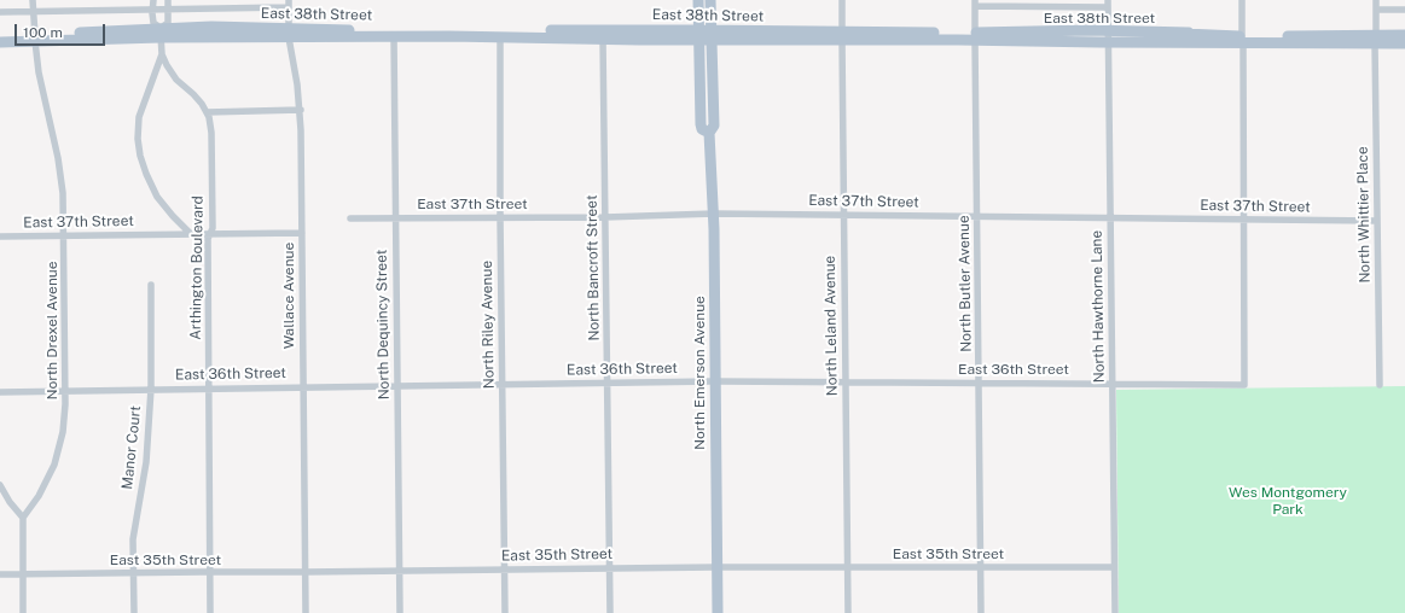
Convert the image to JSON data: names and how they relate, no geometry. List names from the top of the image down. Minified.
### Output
{"streets":{"main road":["East 38th Street","North Emerson Avenue"],"street":["East 37th Street","North Whittier Place","Arthington Boulevard","North Bancroft Street","North Butler Avenue","Wallace Avenue","North Hawthorne Lane","North Dequincy Street","North Riley Avenue","North Leland Avenue","North Drexel Avenue","East 36th Street","Manor Court","East 35th Street"]},"crossings":[["East 38th Street","North Whittier Place"],["East 38th Street","Arthington Boulevard"],["East 38th Street","North Bancroft Street"],["East 38th Street","North Butler Avenue"],["East 38th Street","Wallace Avenue"],["East 38th Street","North Hawthorne Lane"],["East 38th Street","North Dequincy Street"],["East 38th Street","North Riley Avenue"],["East 38th Street","North Leland Avenue"],["East 38th Street","North Drexel Avenue"],["East 38th Street","North Emerson Avenue"],["East 37th Street","North Whittier Place"],["East 37th Street","Arthington Boulevard"],["East 37th Street","North Bancroft Street"],["East 37th Street","North Butler Avenue"],["East 37th Street","Wallace Avenue"],["East 37th Street","North Hawthorne Lane"],["East 37th Street","North Dequincy Street"],["East 37th Street","North Riley Avenue"],["East 37th Street","North Leland Avenue"],["East 37th Street","North Drexel Avenue"],["East 37th Street","East 36th Street"],["East 37th Street","North Emerson Avenue"],["Arthington Boulevard","East 36th Street"],["Arthington Boulevard","East 35th Street"],["North Bancroft Street","East 36th Street"],["North Bancroft Street","East 35th Street"],["North Butler Avenue","East 36th Street"],["North Butler Avenue","East 35th Street"],["Wallace Avenue","East 36th Street"],["Wallace Avenue","East 35th Street"],["North Hawthorne Lane","East 36th Street"],["North Hawthorne Lane","East 35th Street"],["North Dequincy Street","East 36th Street"],["North Dequincy Street","East 35th Street"],["North Riley Avenue","East 36th Street"],["North Riley Avenue","East 35th Street"],["North Leland Avenue","East 36th Street"],["North Leland Avenue","East 35th Street"],["North Drexel Avenue","East 36th Street"],["East 36th Street","North Emerson Avenue"],["East 36th Street","Manor Court"],["North Emerson Avenue","East 35th Street"],["Manor Court","East 35th Street"]],"parks":["Wes Montgomery Park"],"scale_bar":"100 m"}
